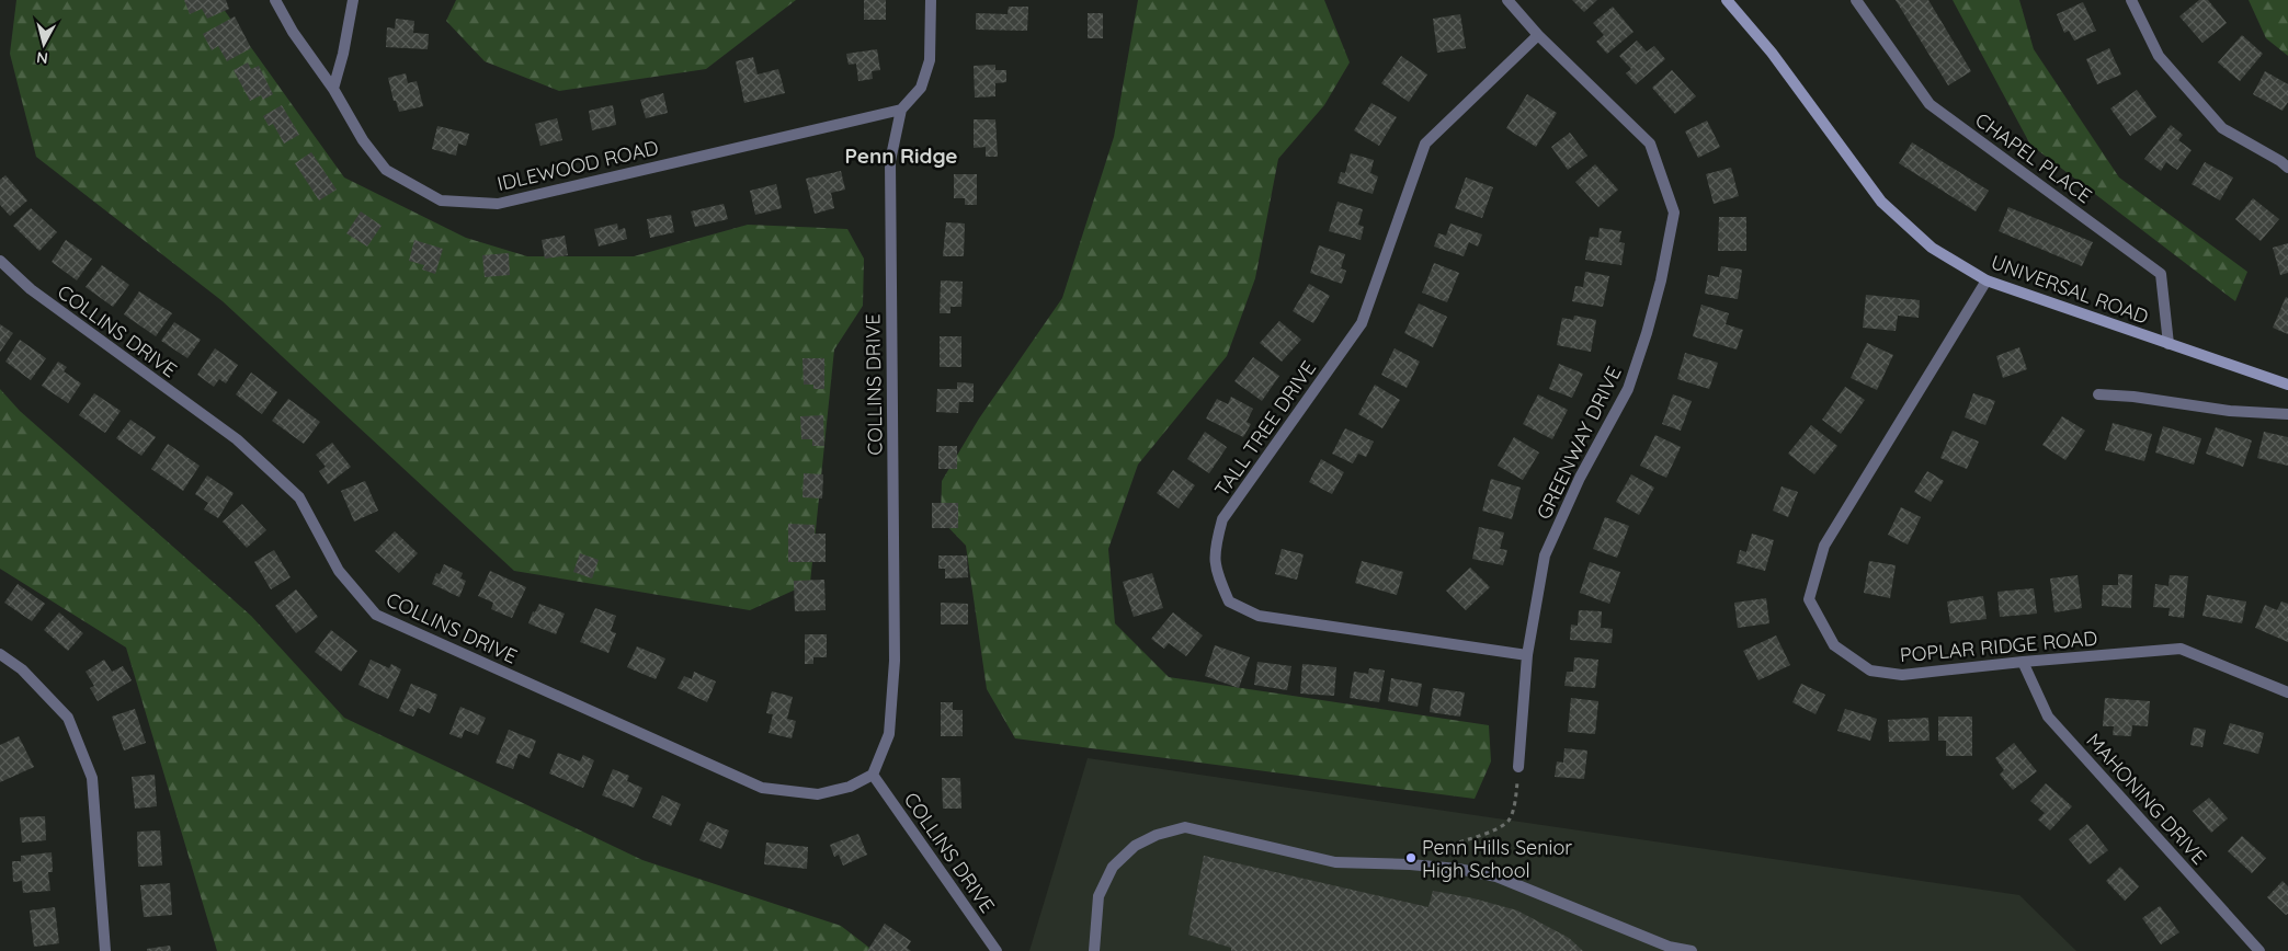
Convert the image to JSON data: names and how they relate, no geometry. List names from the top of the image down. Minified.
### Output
{"streets":{"street":["CHAPEL PLACE","IDLEWOOD ROAD","UNIVERSAL ROAD","COLLINS DRIVE","TALL TREE DRIVE","GREENWAY DRIVE","POPLAR RIDGE ROAD","MAHONING DRIVE"]},"crossings":[["CHAPEL PLACE","UNIVERSAL ROAD"],["IDLEWOOD ROAD","COLLINS DRIVE"],["UNIVERSAL ROAD","POPLAR RIDGE ROAD"],["TALL TREE DRIVE","GREENWAY DRIVE"],["POPLAR RIDGE ROAD","MAHONING DRIVE"]],"districts":["Penn Ridge"],"places":["Penn Hills Senior High School"],"north":"bottom"}
